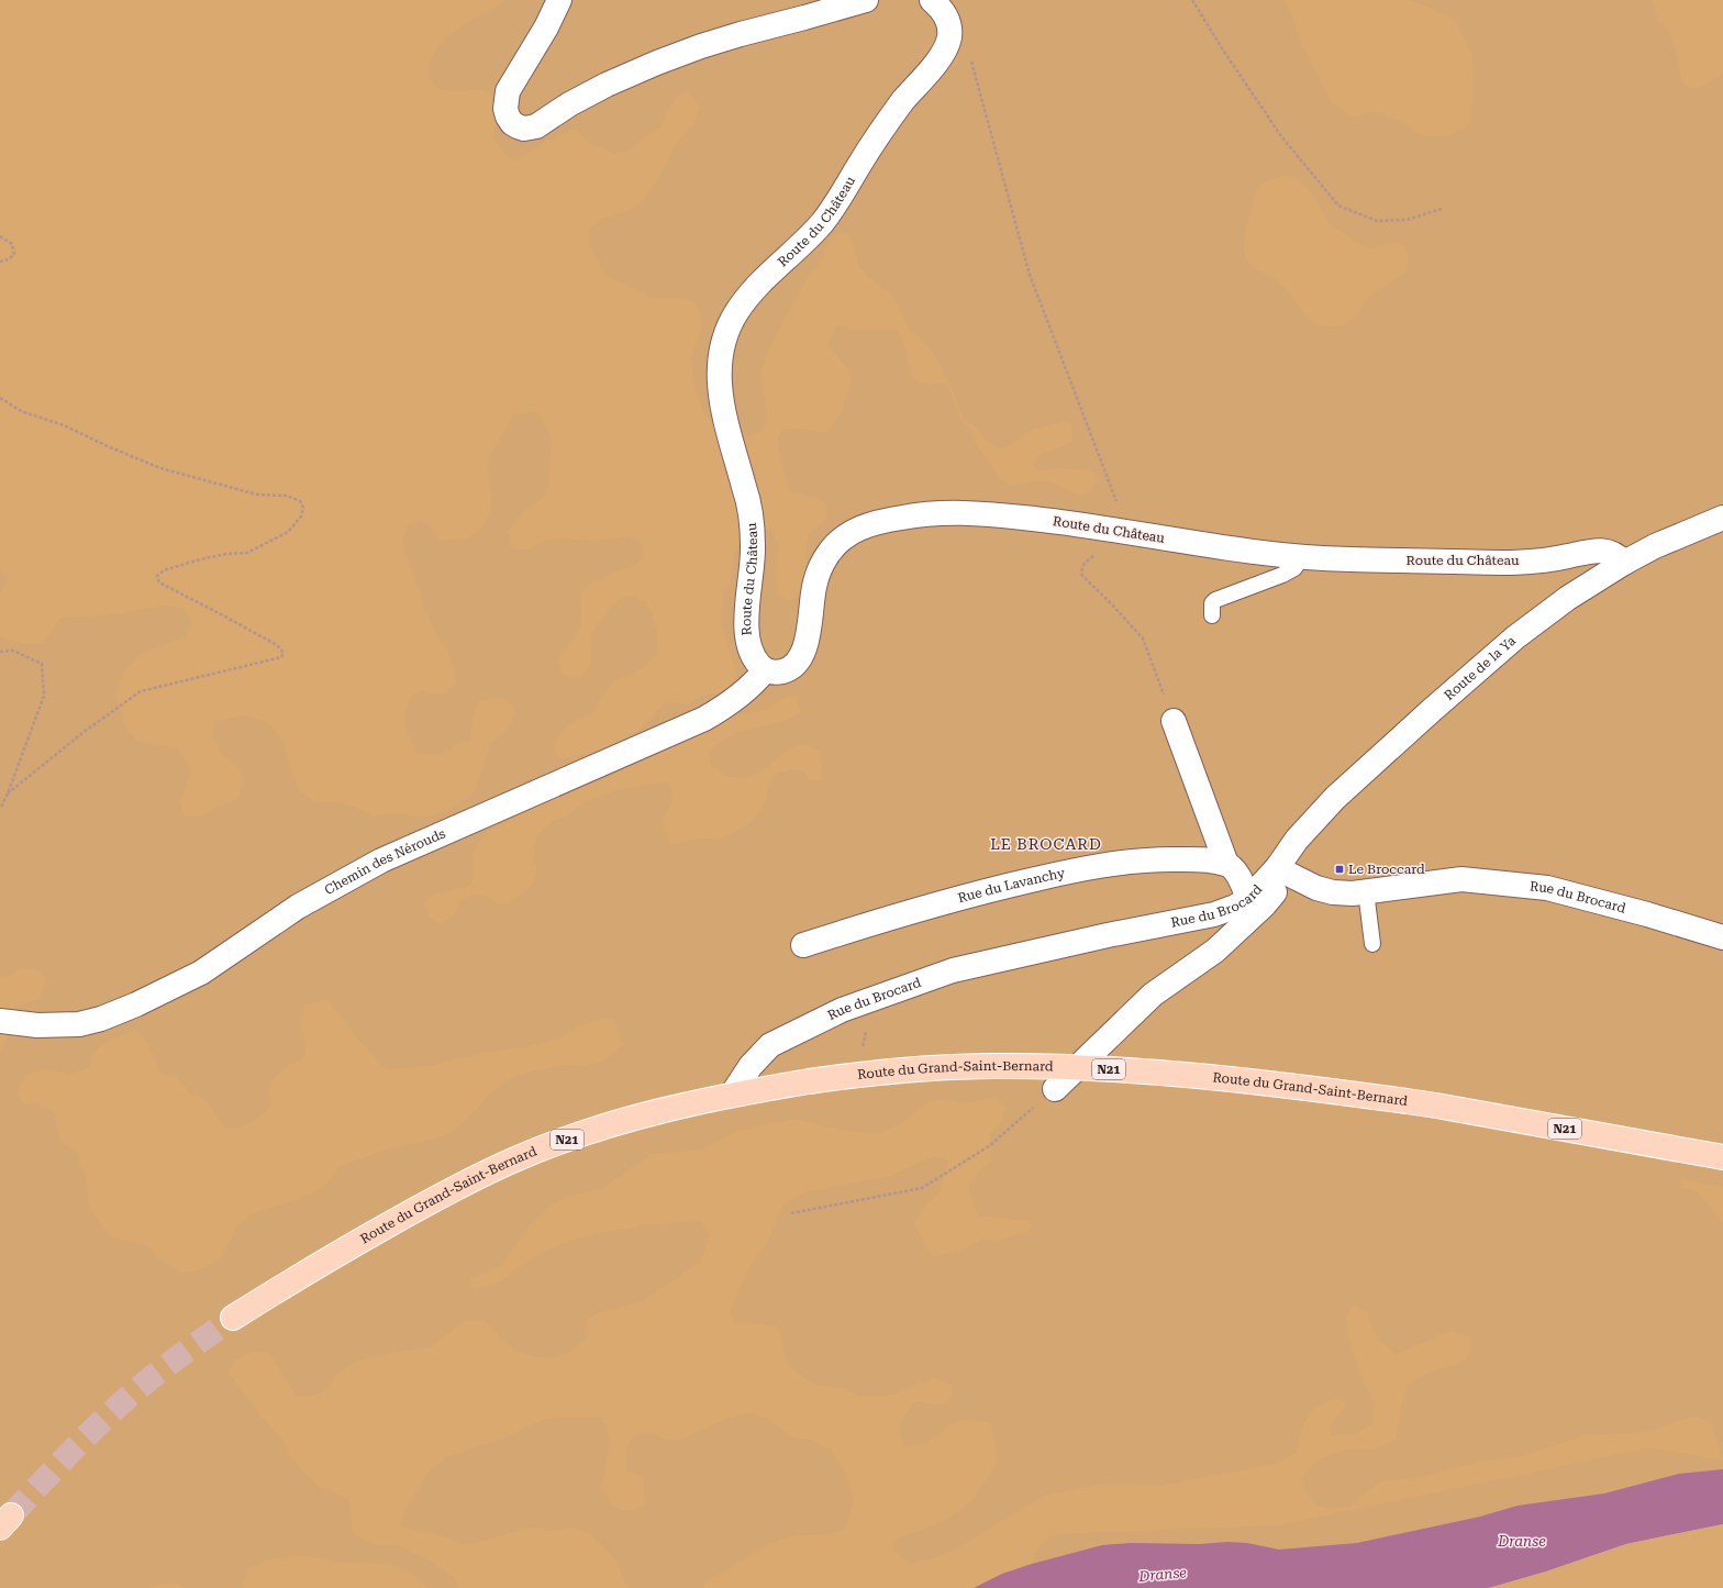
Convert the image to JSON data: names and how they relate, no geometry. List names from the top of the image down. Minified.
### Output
{"streets":{"main road":["N21","Route du Grand-Saint-Bernard"],"street":["Route du Château","Route de la Ya","Chemin des Nérouds","Rue du Lavanchy","Rue du Brocard"]},"crossings":[["Route du Château","Route de la Ya"],["Route du Château","Chemin des Nérouds"],["Route de la Ya","Rue du Brocard"],["Rue du Brocard","Route du Grand-Saint-Bernard"]],"districts":["LE BROCARD"],"water":["Dranse"],"places":{"transit":["Le Broccard"]}}
